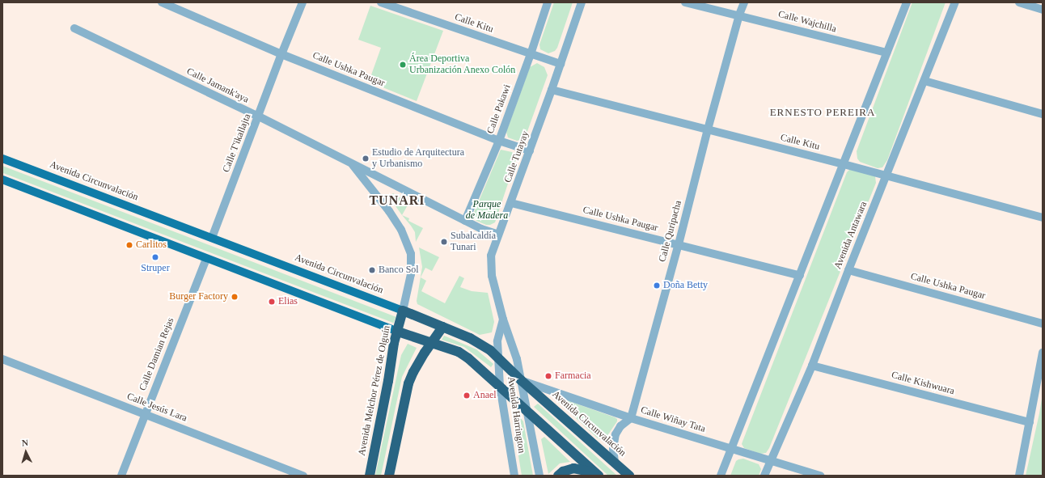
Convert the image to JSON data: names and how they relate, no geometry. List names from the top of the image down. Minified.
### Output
{"streets":{"highway":["Avenida Circunvalación","Avenida Melchor Pérez de Olguín"],"street":["Calle Wajchilla","Calle Kitu","Calle Ushka Paugar","Calle Jamank'aya","Calle Pakawi","Calle T'ikallajta","Calle Tutayay","Calle Quripacha","Avenida Antawara","Calle Damian Rejas","Calle Kishwuara","Calle Jesús Lara","Avenida Harrington","Calle Wiñay Tata"]},"crossings":[["Calle Wajchilla","Calle Quripacha"],["Calle Kitu","Calle Pakawi"],["Calle Kitu","Calle Tutayay"],["Calle Kitu","Calle Quripacha"],["Calle Kitu","Avenida Antawara"],["Calle Ushka Paugar","Calle Pakawi"],["Calle Ushka Paugar","Calle T'ikallajta"],["Calle Ushka Paugar","Calle Tutayay"],["Calle Ushka Paugar","Calle Quripacha"],["Calle Ushka Paugar","Avenida Antawara"],["Calle Jamank'aya","Calle Pakawi"],["Calle Jamank'aya","Calle T'ikallajta"],["Calle Jamank'aya","Calle Tutayay"],["Calle Jamank'aya","Avenida Circunvalación"],["Calle Jamank'aya","Avenida Melchor Pérez de Olguín"],["Calle T'ikallajta","Avenida Circunvalación"],["Calle Tutayay","Avenida Circunvalación"],["Calle Tutayay","Avenida Harrington"],["Calle Tutayay","Calle Wiñay Tata"],["Avenida Circunvalación","Avenida Melchor Pérez de Olguín"],["Avenida Circunvalación","Avenida Harrington"],["Avenida Circunvalación","Calle Wiñay Tata"],["Calle Quripacha","Calle Wiñay Tata"],["Avenida Antawara","Calle Kishwuara"],["Avenida Antawara","Calle Wiñay Tata"],["Calle Damian Rejas","Calle Jesús Lara"],["Avenida Harrington","Calle Wiñay Tata"]],"districts":["ERNESTO PEREIRA","TUNARI"],"parks":["Parque de Madera"],"places":["Área Deportiva Urbanización Anexo Colón","Estudio de Arquitectura y Urbanismo","Subalcaldía Tunari","Carlitos","Struper","Banco Sol","Doña Betty","Burger Factory","Elias","Farmacia","Anael"],"north":"top"}
